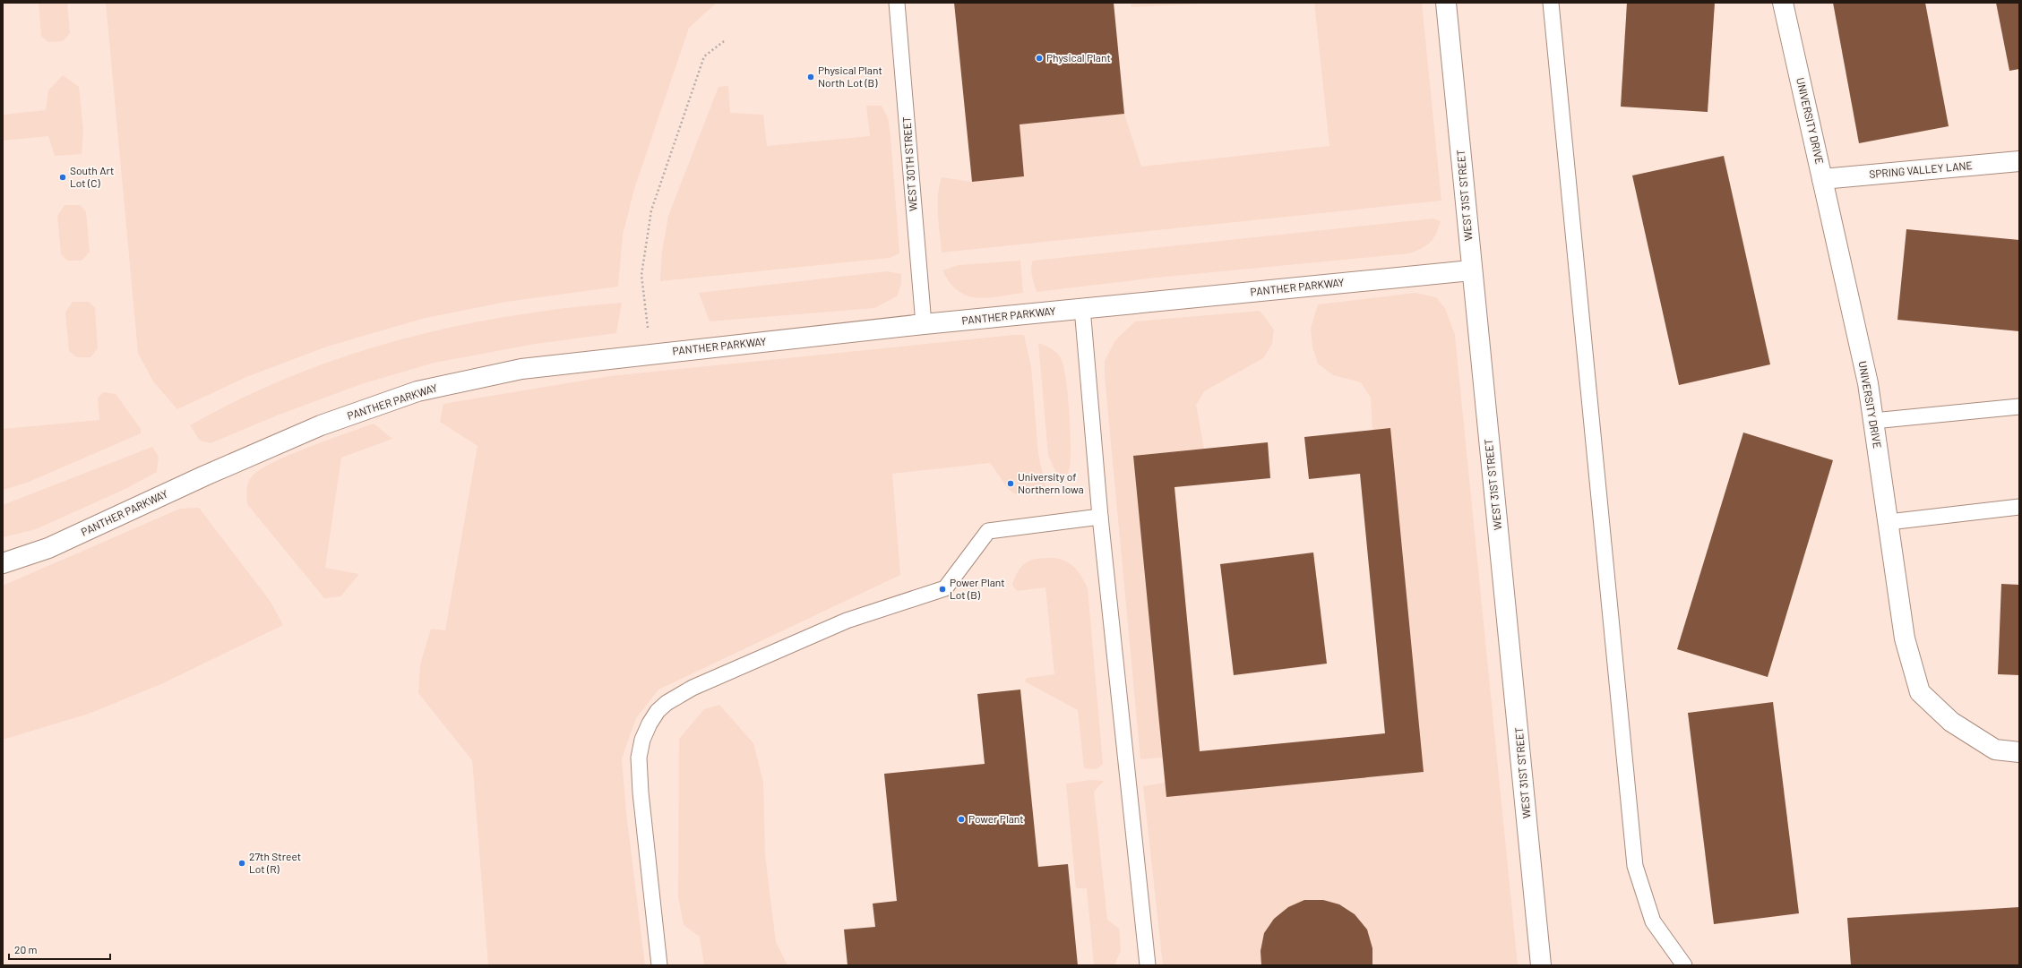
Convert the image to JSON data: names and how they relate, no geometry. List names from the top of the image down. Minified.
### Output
{"streets":{"street":["UNIVERSITY DRIVE","SPRING VALLEY LANE","WEST 31ST STREET","PANTHER PARKWAY"],"lane":["WEST 30TH STREET"]},"crossings":[["UNIVERSITY DRIVE","SPRING VALLEY LANE"],["WEST 30TH STREET","PANTHER PARKWAY"],["WEST 31ST STREET","PANTHER PARKWAY"]],"places":["Physical Plant","Physical Plant North Lot (B)","South Art Lot (C)","University of Northern Iowa","Power Plant Lot (B)","Power Plant","27th Street Lot (R)"],"scale_bar":"20 m"}
